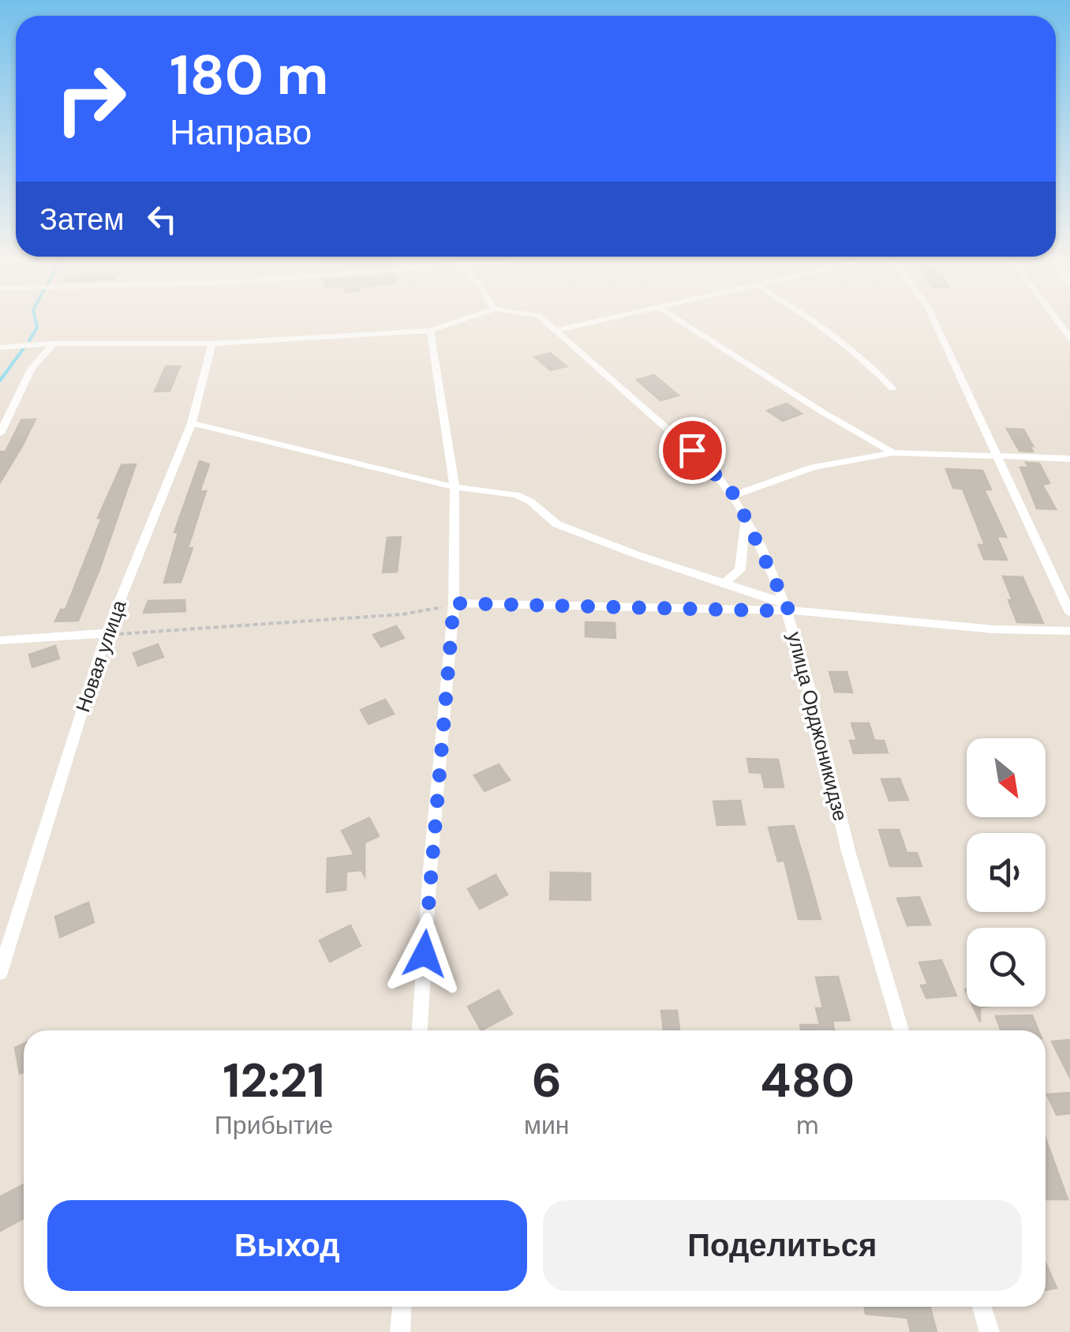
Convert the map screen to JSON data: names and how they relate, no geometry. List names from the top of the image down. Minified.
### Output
{"streets":{"street":["Новая улица","улица Орджоникидзе"]},"north":"bottom right","page":{"turn":["180 m","Направо"],"then":"Затем","eta":["12:21","Прибытие","6","мин","480","m"],"buttons":["Выход","Поделиться"]}}
